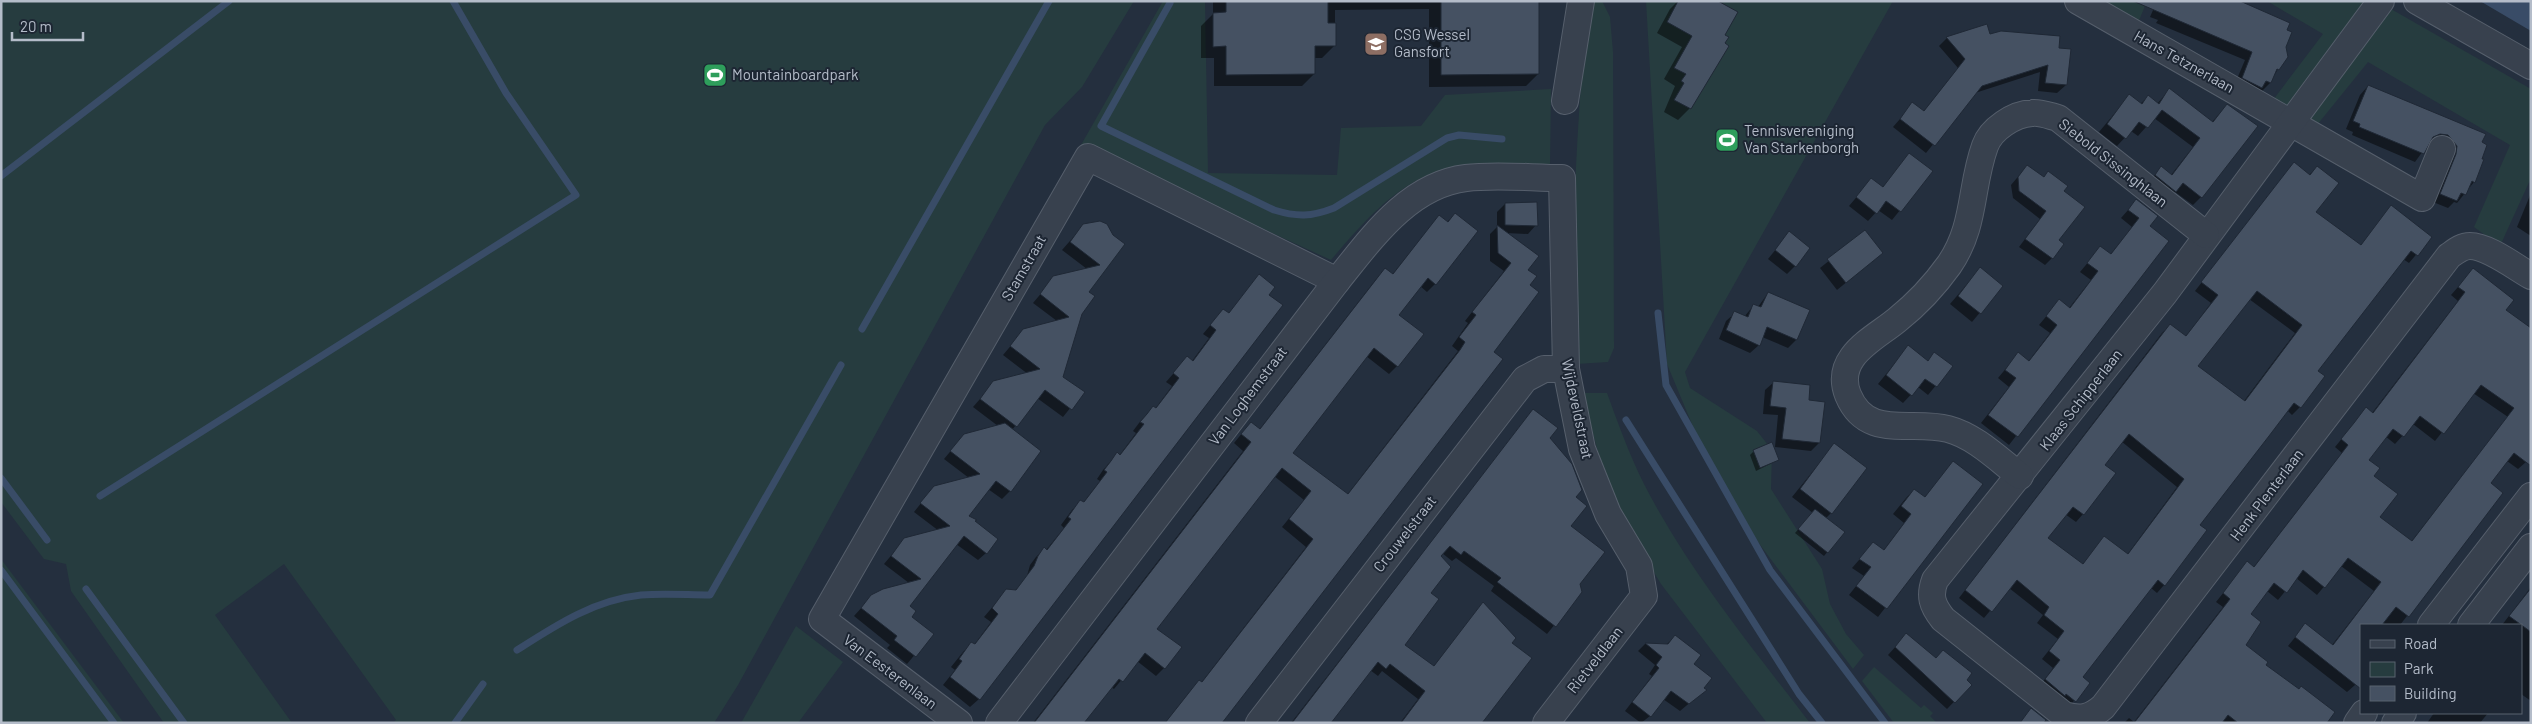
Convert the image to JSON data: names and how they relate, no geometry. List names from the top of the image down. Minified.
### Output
{"streets":{"street":["Hans Tetznerlaan","Siebold Sissinghlaan","Stamstraat","Van Loghemstraat","Klaas Schipperlaan","Wijdeveldstraat","Henk Plenterlaan","Crouwelstraat","Rietveldlaan","Van Eesterenlaan"]},"crossings":[["Hans Tetznerlaan","Klaas Schipperlaan"],["Siebold Sissinghlaan","Klaas Schipperlaan"],["Stamstraat","Van Loghemstraat"],["Stamstraat","Van Eesterenlaan"],["Van Loghemstraat","Wijdeveldstraat"],["Klaas Schipperlaan","Henk Plenterlaan"],["Wijdeveldstraat","Crouwelstraat"],["Wijdeveldstraat","Rietveldlaan"]],"places":{"school or university":["CSG Wessel Gansfort"],"sports":["Mountainboardpark","Tennisvereniging Van Starkenborgh"]},"legend":["Road","Park","Building"],"scale_bar":"20 m"}
